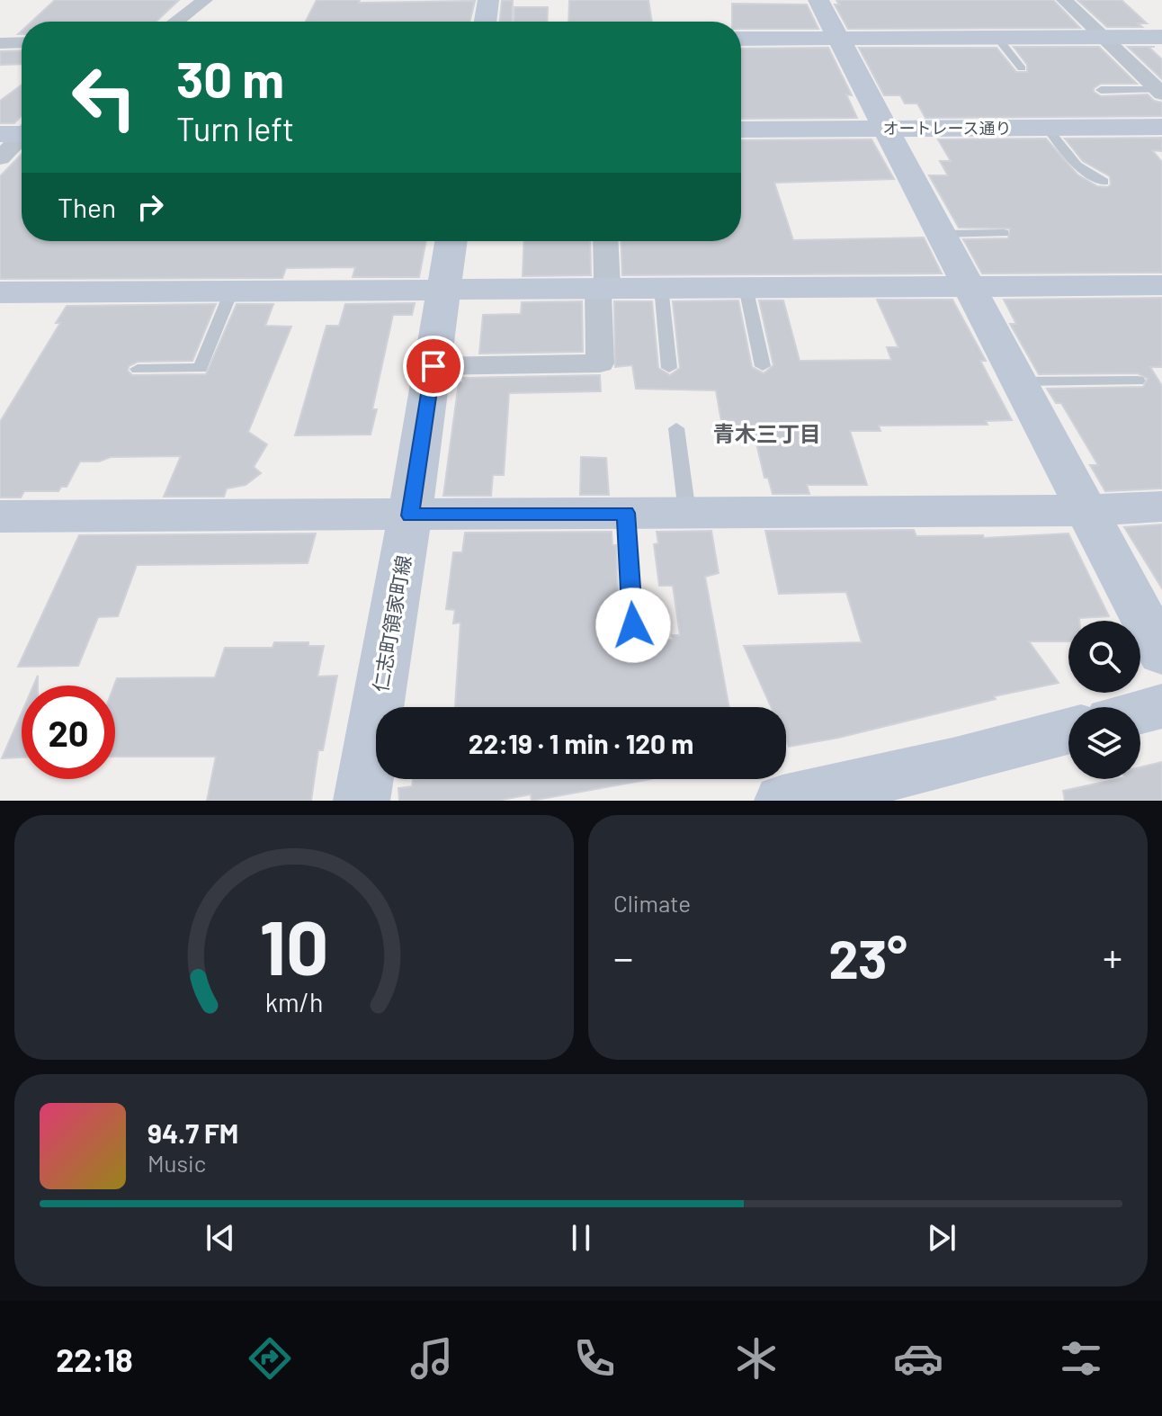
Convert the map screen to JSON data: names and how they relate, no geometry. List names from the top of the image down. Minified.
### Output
{"streets":{"street":["オートレース通り","仁志町領家町線"]},"districts":["青木三丁目"],"page":{"turn":["30 m","Turn left"],"then":"Then","limit":"20","trip":"22:19 · 1 min · 120 m","tile":"Climate","heat":["−","23°","+"],"song":["94.7 FM","Music"],"tabs":"22:18","gauge":["10","km/h"]}}
